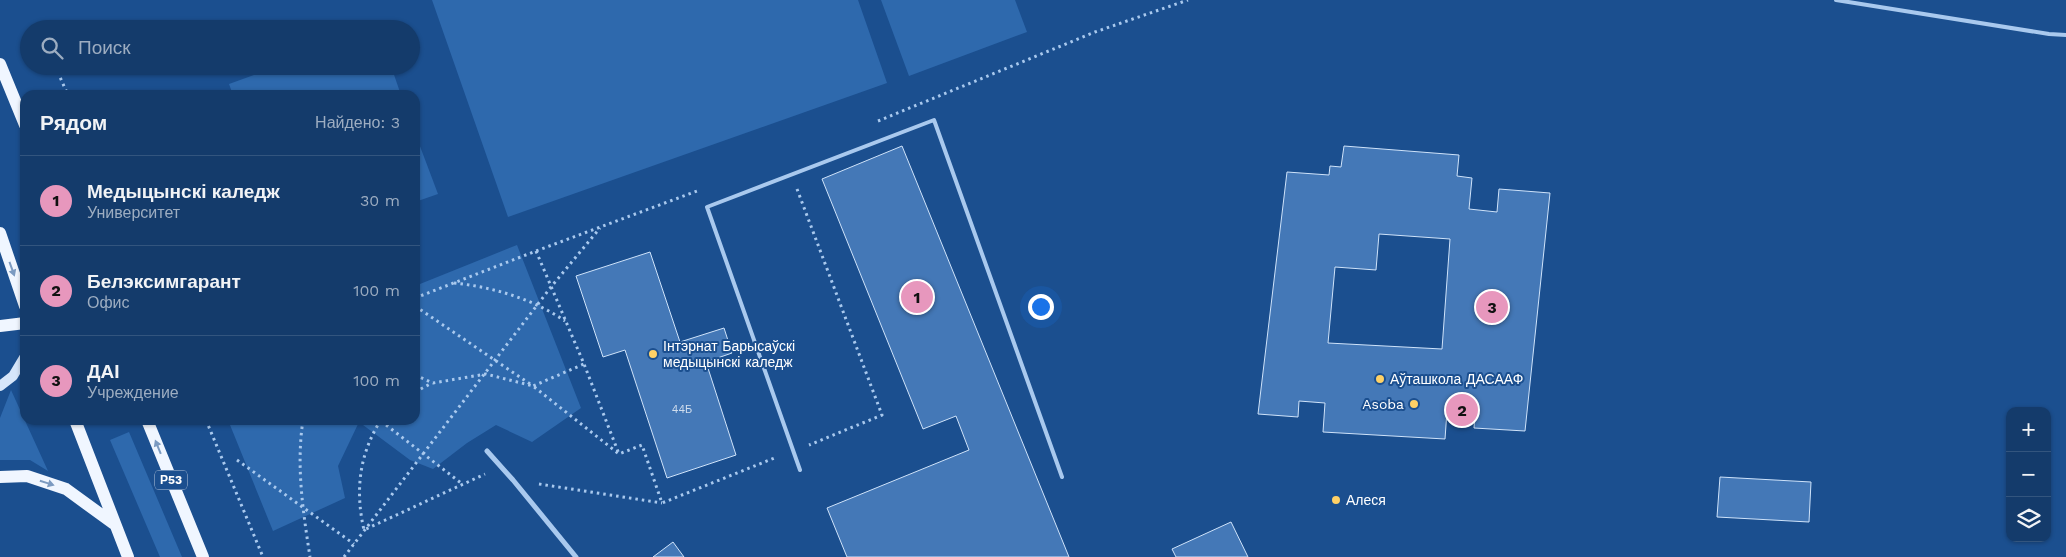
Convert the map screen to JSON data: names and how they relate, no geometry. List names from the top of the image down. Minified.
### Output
{"streets":{"main road":["Р53"]},"places":["Інтэрнат Барысаўскі медыцынскі каледж","Аўташкола ДАСААФ","Asoba","Алеся"],"house_numbers":["44Б"],"page":{"search":"Поиск","heading":["Рядом","Найдено: 3"],"list":[{"mark":"1","name":"Медыцынскі каледж","note":"Университет","value":"30 m"},{"mark":"2","name":"Белэксимгарант","note":"Офис","value":"100 m"},{"mark":"3","name":"ДАІ","note":"Учреждение","value":"100 m"}],"pins":["1","3","2"],"map_buttons":["+","−"]}}
